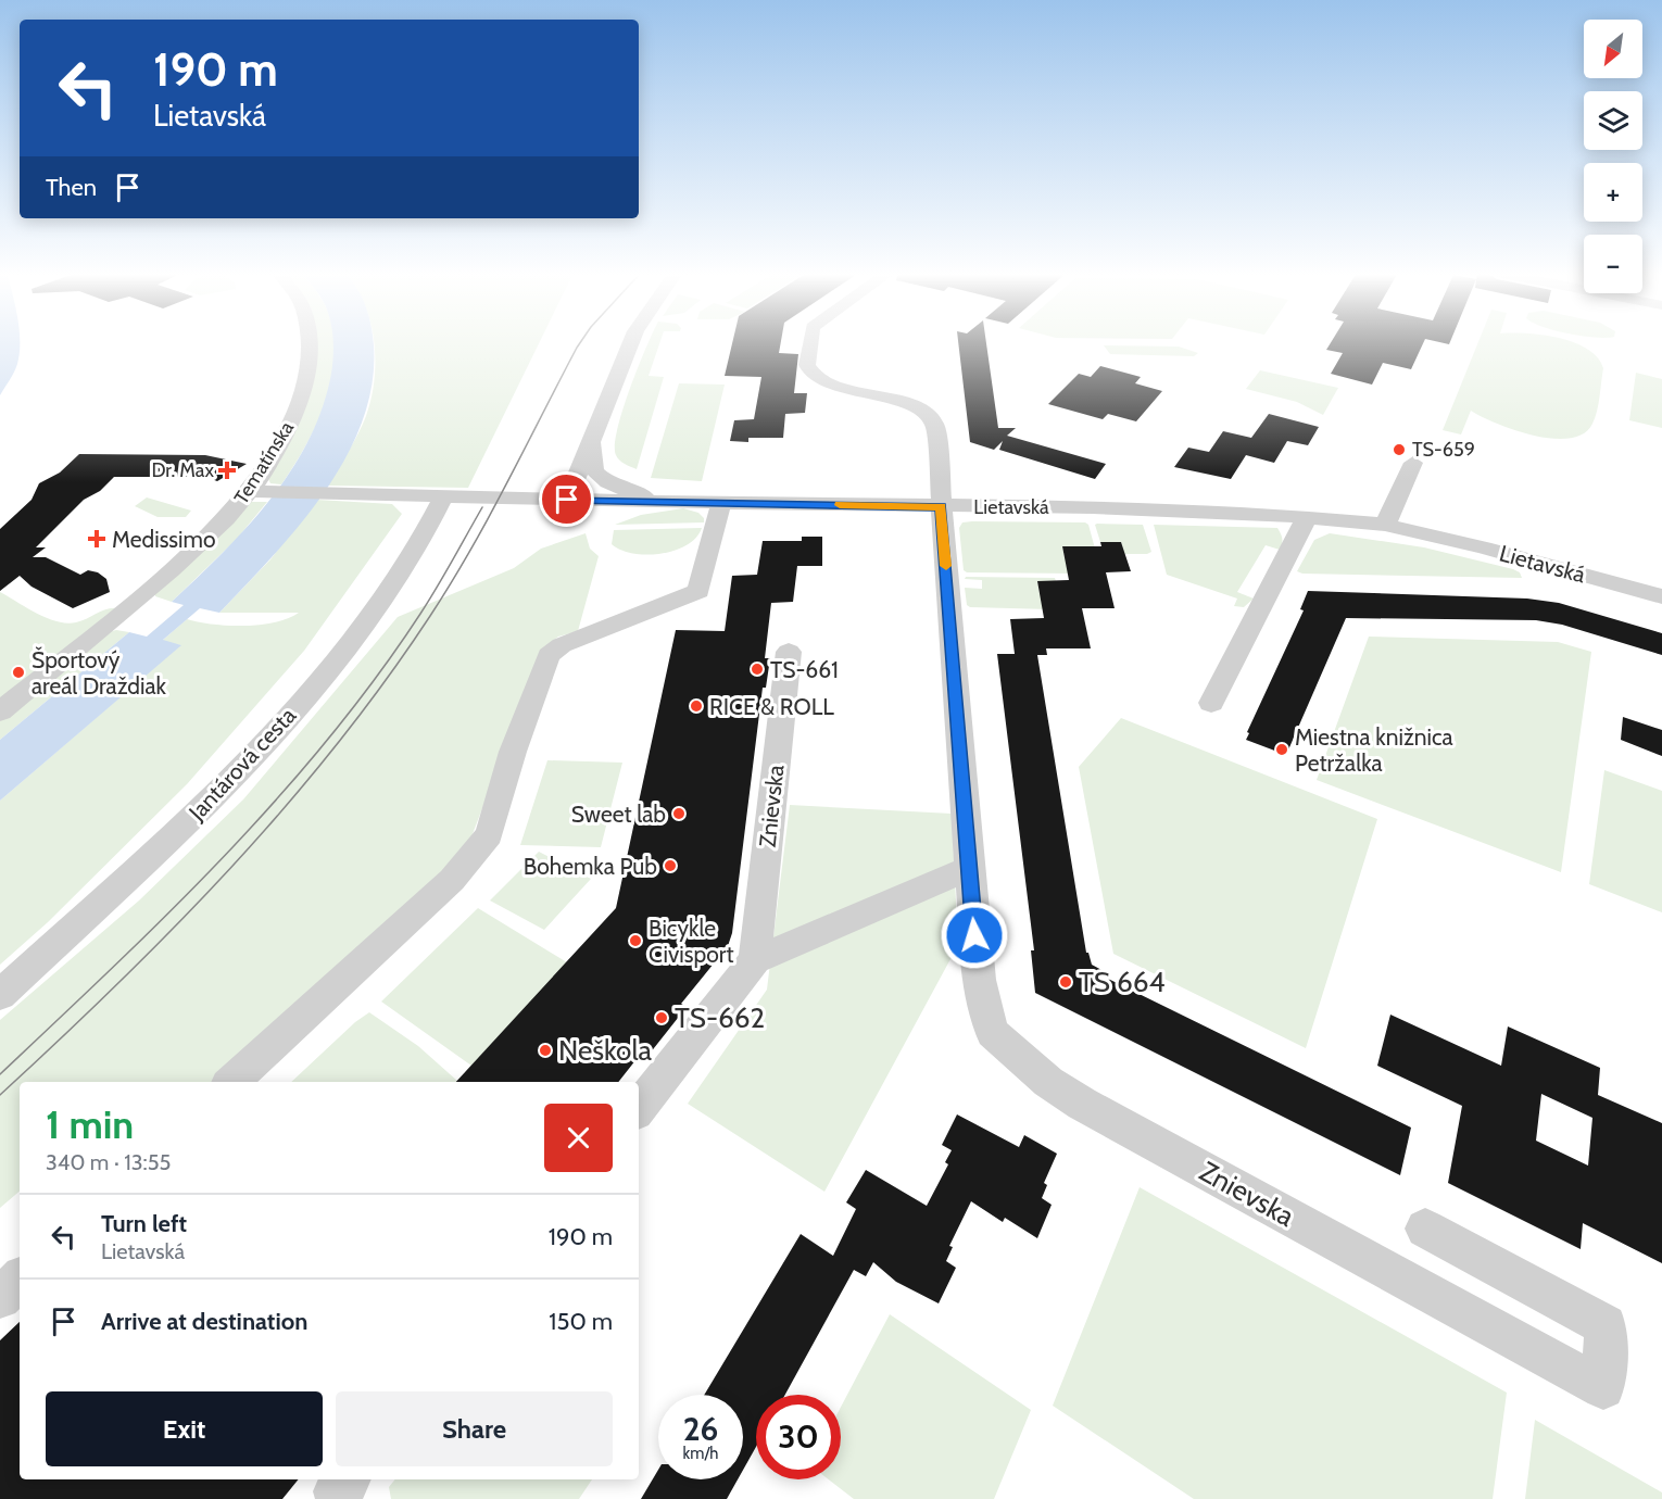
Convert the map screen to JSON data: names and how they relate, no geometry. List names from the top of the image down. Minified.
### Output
{"streets":{"street":["Tematínska","Lietavská","Jantárová cesta","Znievska"]},"crossings":[["Tematínska","Lietavská"],["Lietavská","Jantárová cesta"],["Lietavská","Znievska"]],"places":{"other":["TS-659","TS-661","Športový areál Draždiak","RICE & ROLL","Miestna knižnica Petržalka","Sweet lab","Bohemka Pub","Bicykle Civisport","TS 664","TS-662","Neškola"],"health":["Dr. Max","Medissimo"]},"north":"bottom left","page":{"map_buttons":["+","−"],"turn":["190 m","Lietavská"],"then":"Then","heading":["1 min","340 m · 13:55"],"list":[{"name":"Turn left","note":"Lietavská","value":"190 m"},{"name":"Arrive at destination","value":"150 m"}],"buttons":["Exit","Share"],"speed":"26 km/h","limit":"30"}}
